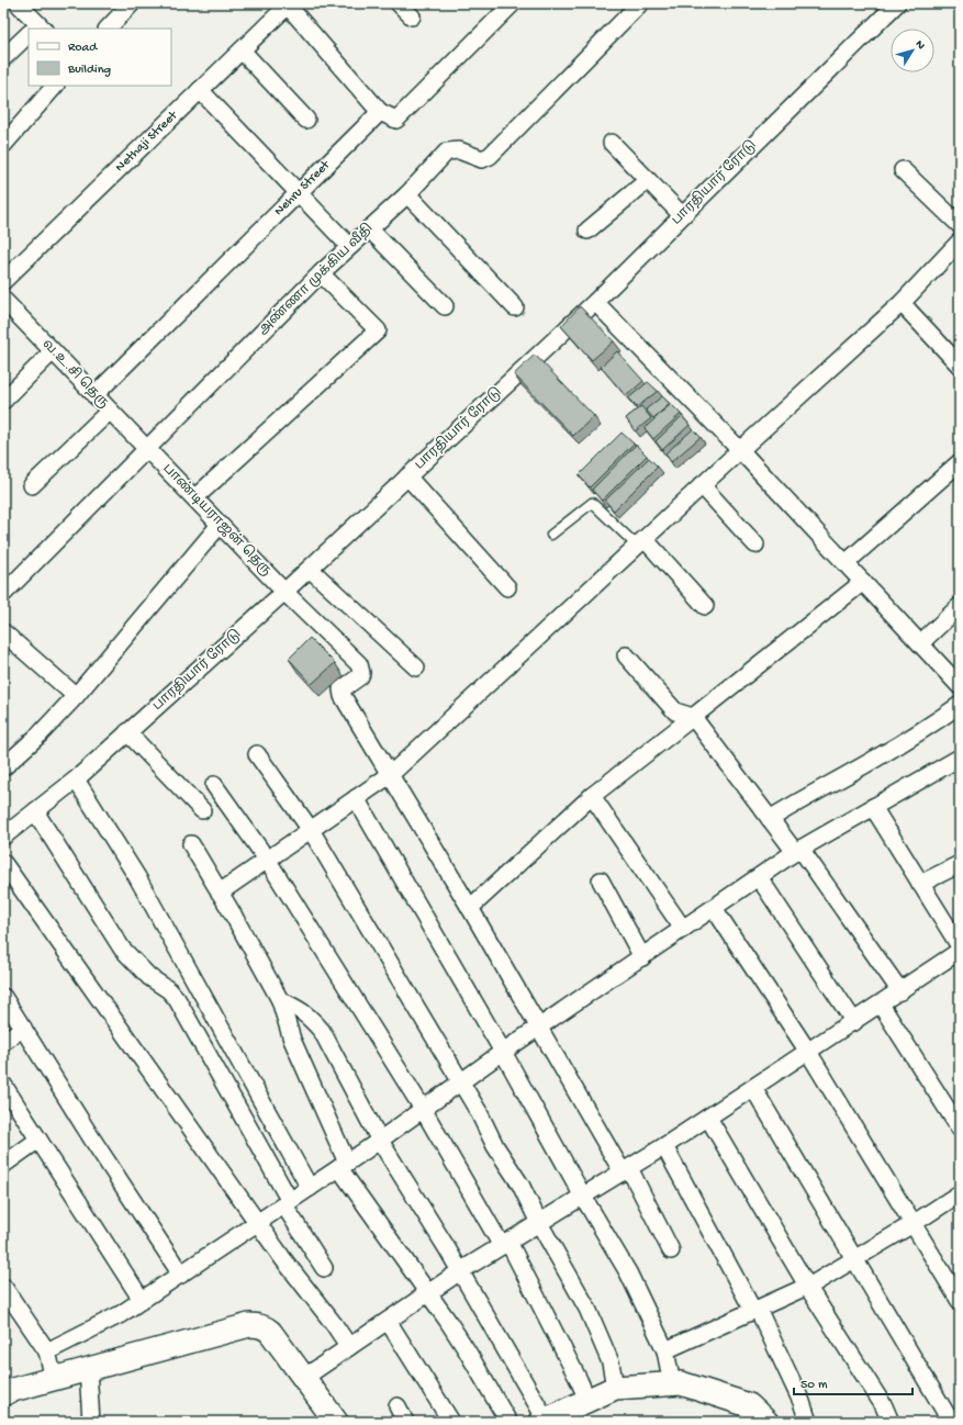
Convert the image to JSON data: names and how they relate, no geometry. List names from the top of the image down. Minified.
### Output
{"streets":{"street":["Nethaji Street","பாரதியார் ரோடு","Nehru Street","அண்ணா முக்கிய வீதி","வ.உ.சி தெரு","பாண்டியராஜன் தெரு"]},"crossings":[["பாரதியார் ரோடு","பாண்டியராஜன் தெரு"],["Nehru Street","வ.உ.சி தெரு"],["அண்ணா முக்கிய வீதி","வ.உ.சி தெரு"],["அண்ணா முக்கிய வீதி","பாண்டியராஜன் தெரு"],["வ.உ.சி தெரு","பாண்டியராஜன் தெரு"]],"legend":["Road","Building"],"scale_bar":"50 m","north":"top right"}
